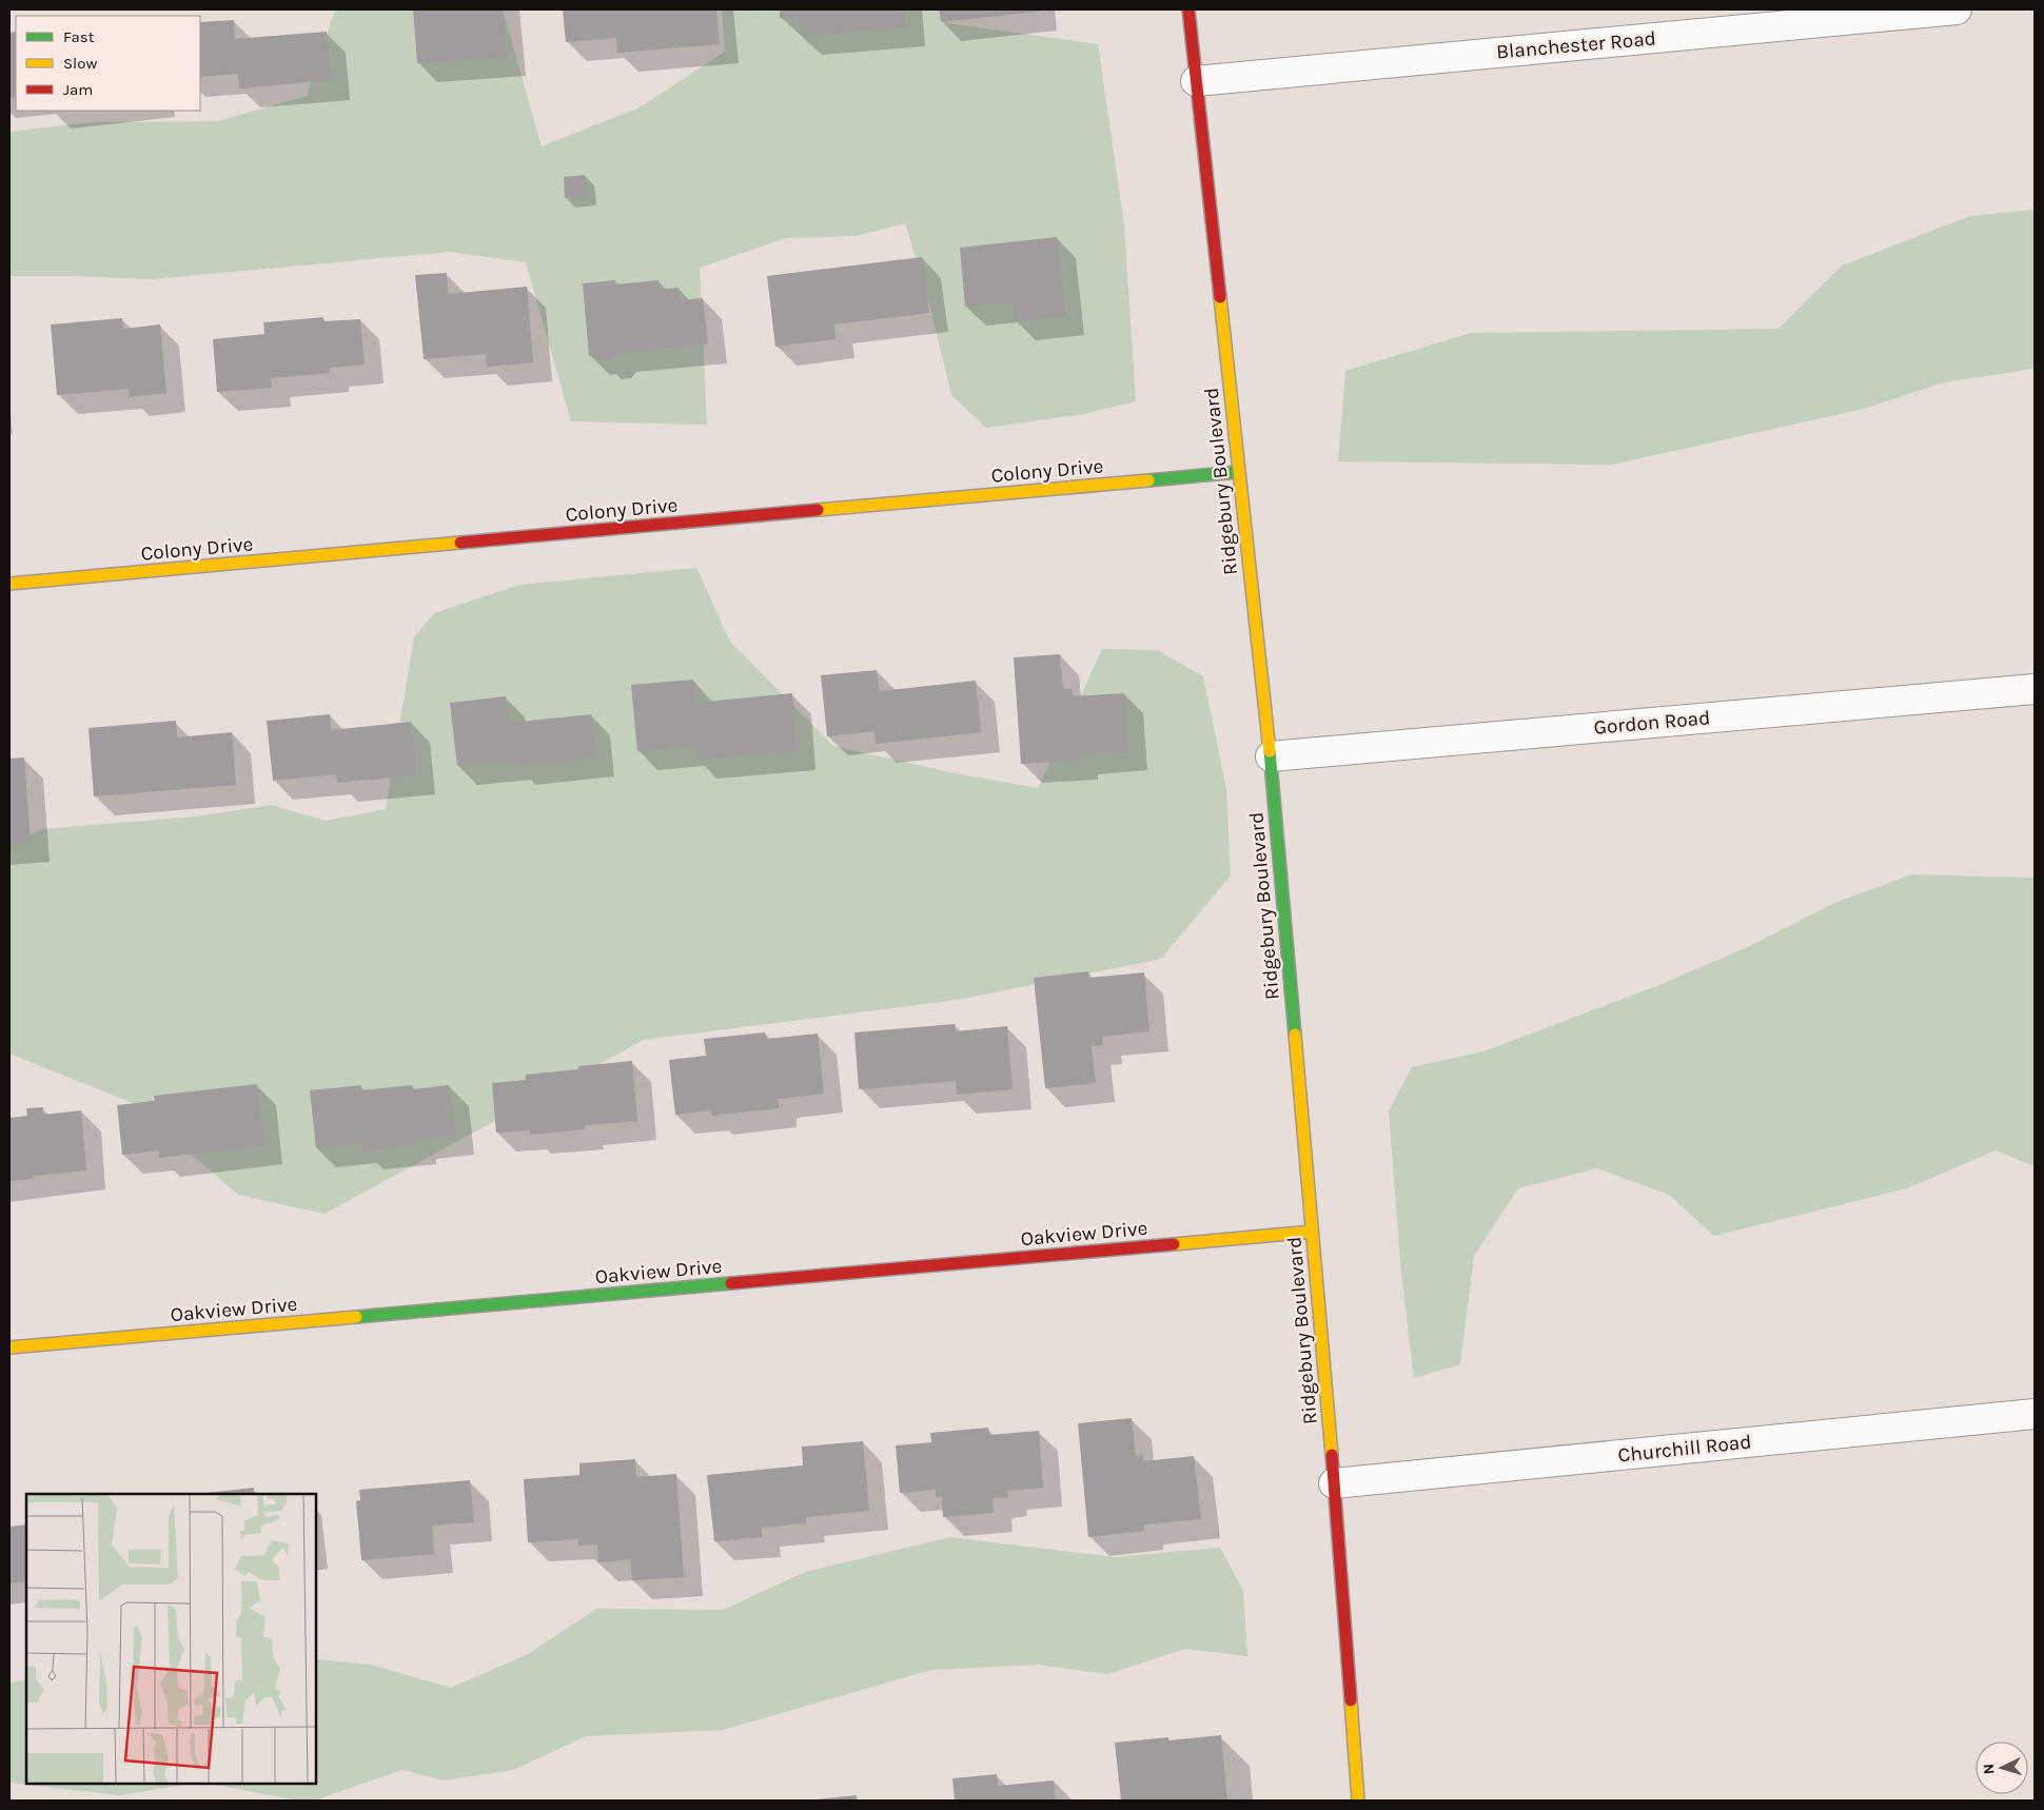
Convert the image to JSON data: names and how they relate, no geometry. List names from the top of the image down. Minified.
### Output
{"streets":{"street":["Blanchester Road","Colony Drive","Ridgebury Boulevard","Gordon Road","Oakview Drive","Churchill Road"]},"crossings":[["Blanchester Road","Ridgebury Boulevard"],["Colony Drive","Ridgebury Boulevard"],["Ridgebury Boulevard","Gordon Road"],["Ridgebury Boulevard","Oakview Drive"],["Ridgebury Boulevard","Churchill Road"]],"legend":["Fast","Slow","Jam"],"north":"left"}
